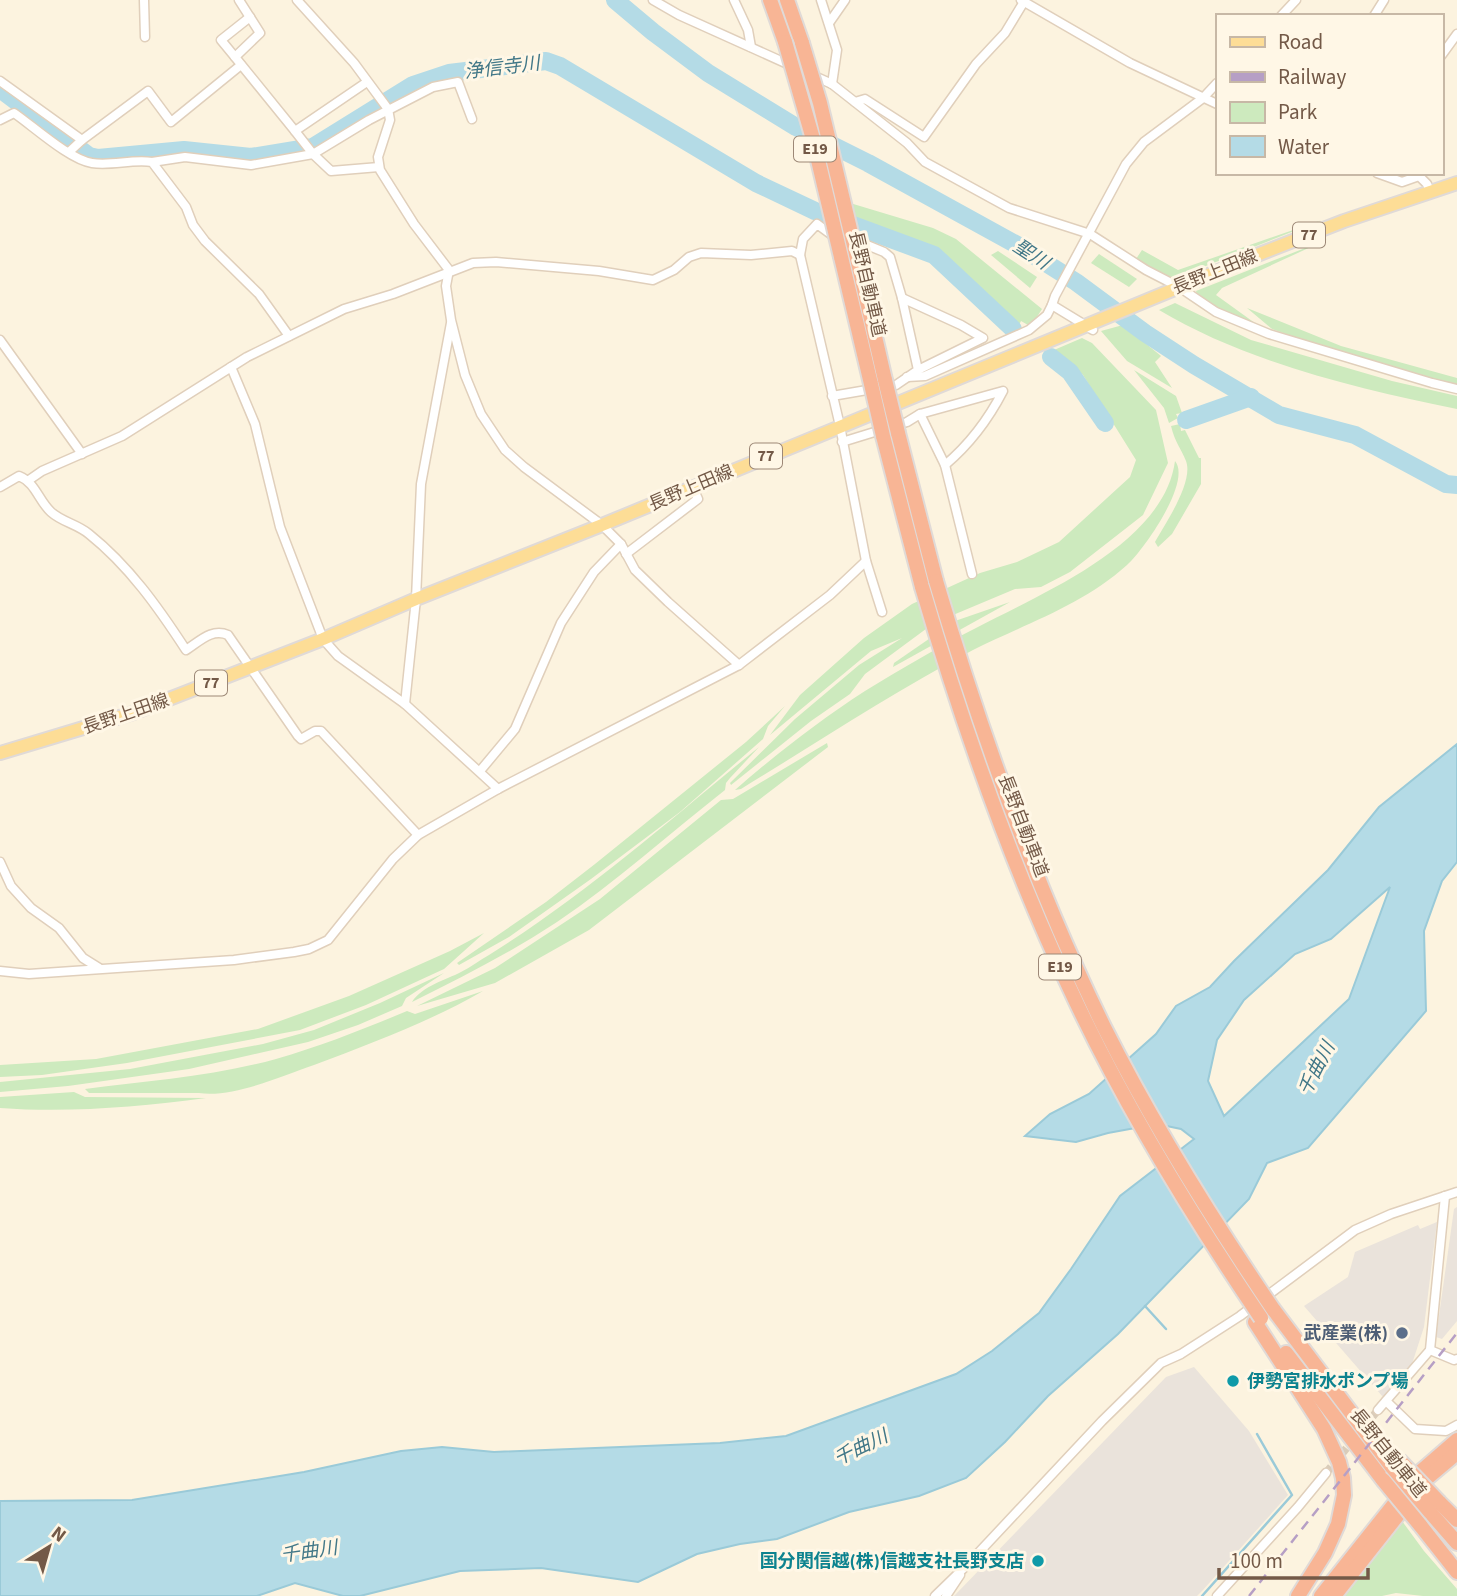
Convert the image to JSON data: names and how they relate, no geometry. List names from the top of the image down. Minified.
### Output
{"streets":{"highway":["E19","長野自動車道"],"main road":["77","長野上田線"]},"water":["浄信寺川","聖川","千曲川"],"places":["武産業(株)","伊勢宮排水ポンプ場","国分関信越(株)信越支社長野支店"],"legend":["Road","Railway","Park","Water"],"scale_bar":"100 m","north":"top right"}
